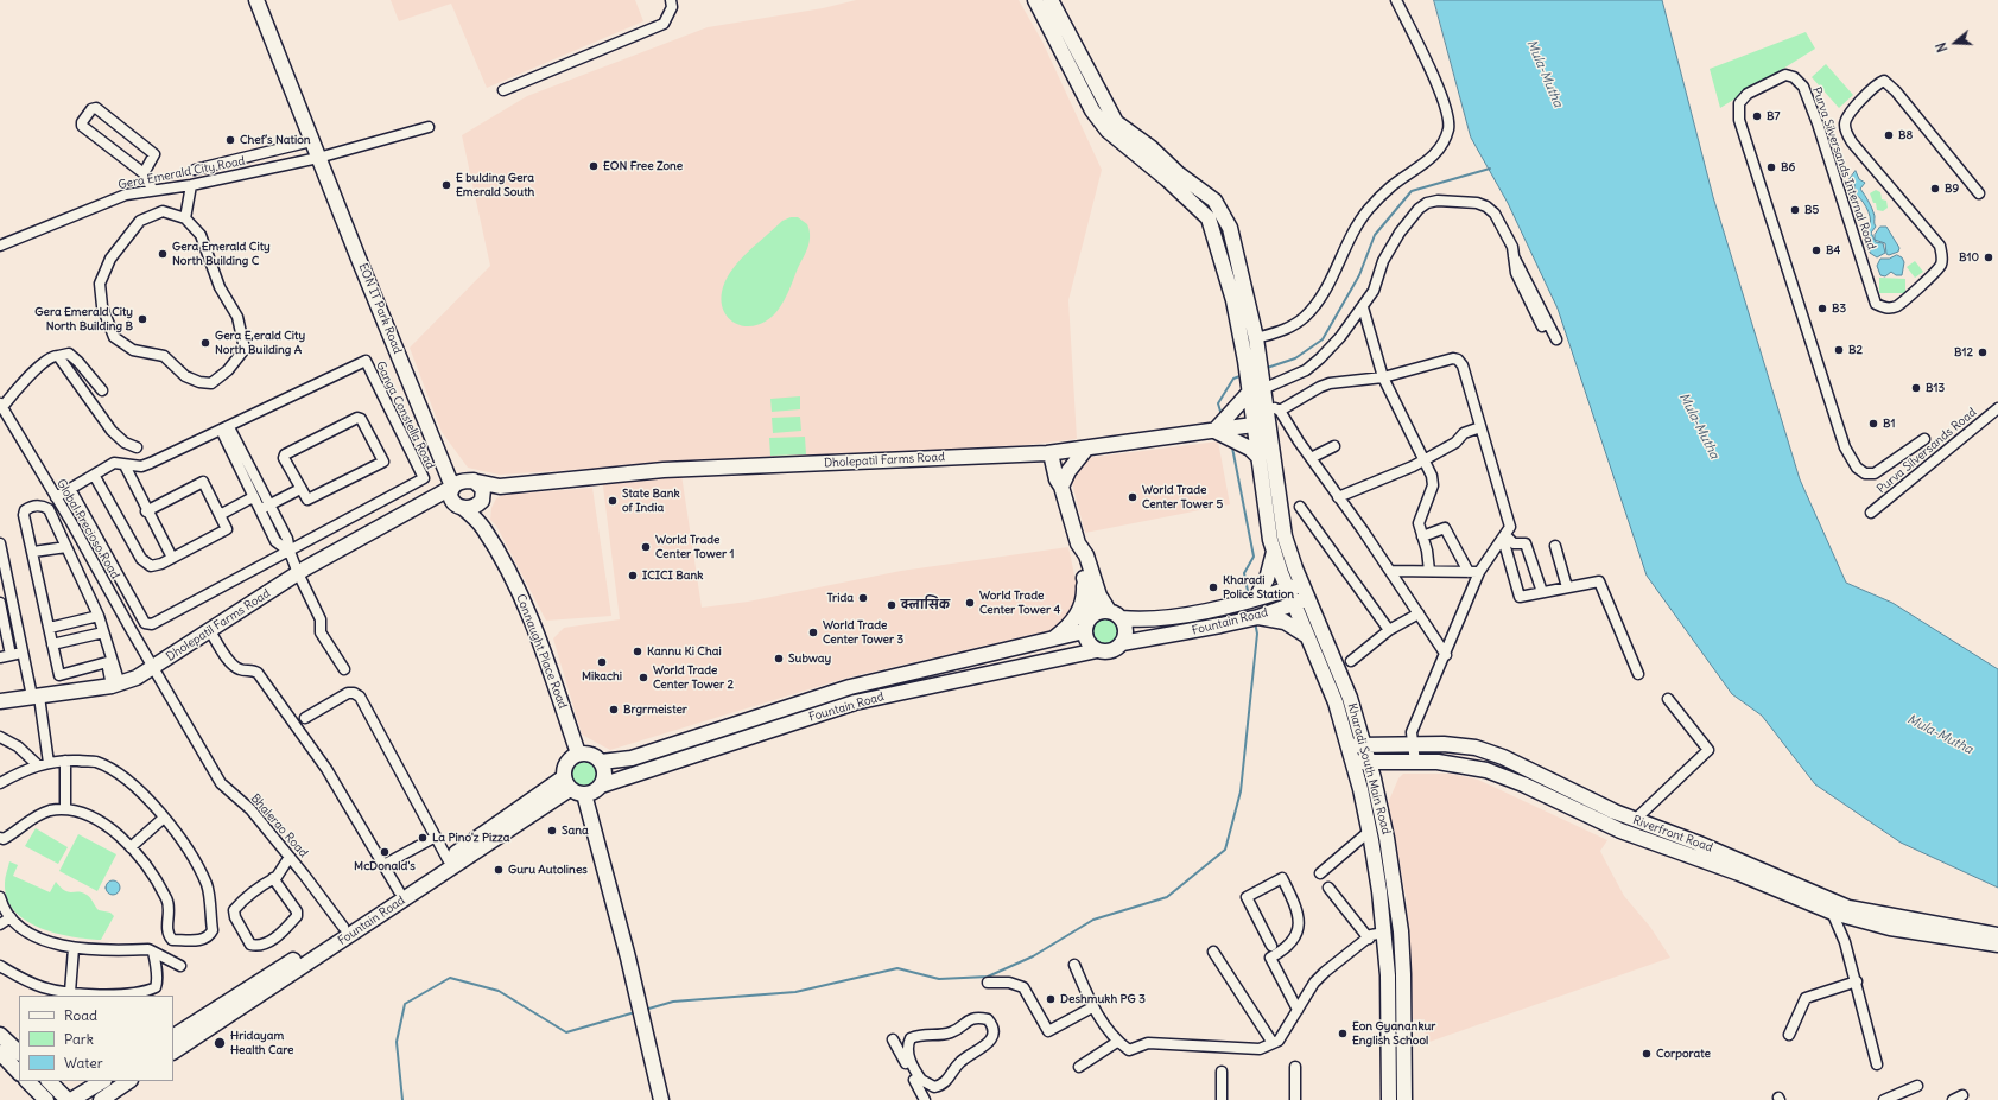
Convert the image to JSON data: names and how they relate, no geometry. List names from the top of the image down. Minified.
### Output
{"streets":{"street":["Purva Silversands Internal Road","Gera Emerald City Road","EON IT Park Road","Ganga Constella Road","Purva Silversands Road","Dholepatil Farms Road","Global Precioso Road","Fountain Road","Connaught Place Road","Kharadi South Main Road","Bhalerao Road","Riverfront Road"]},"crossings":[["Gera Emerald City Road","EON IT Park Road"],["EON IT Park Road","Dholepatil Farms Road"],["EON IT Park Road","Connaught Place Road"],["Ganga Constella Road","Global Precioso Road"],["Dholepatil Farms Road","Global Precioso Road"],["Dholepatil Farms Road","Connaught Place Road"],["Dholepatil Farms Road","Kharadi South Main Road"],["Dholepatil Farms Road","Bhalerao Road"],["Global Precioso Road","Bhalerao Road"],["Fountain Road","Connaught Place Road"],["Fountain Road","Kharadi South Main Road"],["Fountain Road","Bhalerao Road"],["Kharadi South Main Road","Riverfront Road"]],"water":["Mula-Mutha"],"places":["B7","B8","Chef’s Nation","EON Free Zone","B6","E bulding Gera Emerald South","B9","B5","B4","Gera Emerald City North Building C","B10","B3","Gera Emerald City North Building B","Gera E,erald City North Building A","B2","B12","B13","B1","World Trade Center Tower 5","State Bank of India","World Trade Center Tower 1","ICICI Bank","Kharadi Police Station","Trida","World Trade Center Tower 4","क्लासिक","World Trade Center Tower 3","Kannu Ki Chai","Subway","Mikachi","World Trade Center Tower 2","Brgrmeister","Sana","La Pino'z Pizza","McDonald's","Guru Autolines","Deshmukh PG 3","Eon Gyanankur English School","Hridayam Health Care","Corporate"],"legend":["Road","Park","Water"],"north":"left"}
